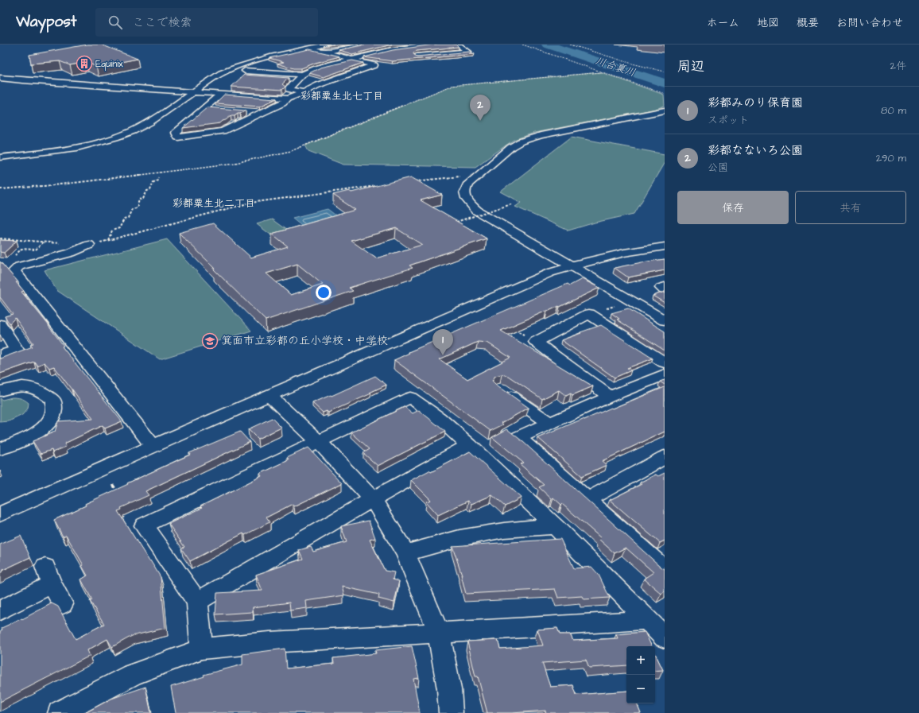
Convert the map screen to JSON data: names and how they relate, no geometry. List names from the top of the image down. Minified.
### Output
{"districts":["彩都粟生北七丁目","彩都粟生北二丁目"],"water":["川合裏川"],"places":{"building":["Equinix"],"school or university":["箕面市立彩都の丘小学校・中学校"]},"page":{"header":"Waypost","search":"ここで検索","nav":["ホーム","地図","概要","お問い合わせ"],"heading":["周辺","2件"],"list":[{"mark":"1","name":"彩都みのり保育園","note":"スポット","value":"80 m"},{"mark":"2","name":"彩都なないろ公園","note":"公園","value":"290 m"}],"pins":["2","1"],"buttons":["保存","共有"],"map_buttons":["+","−"]}}
